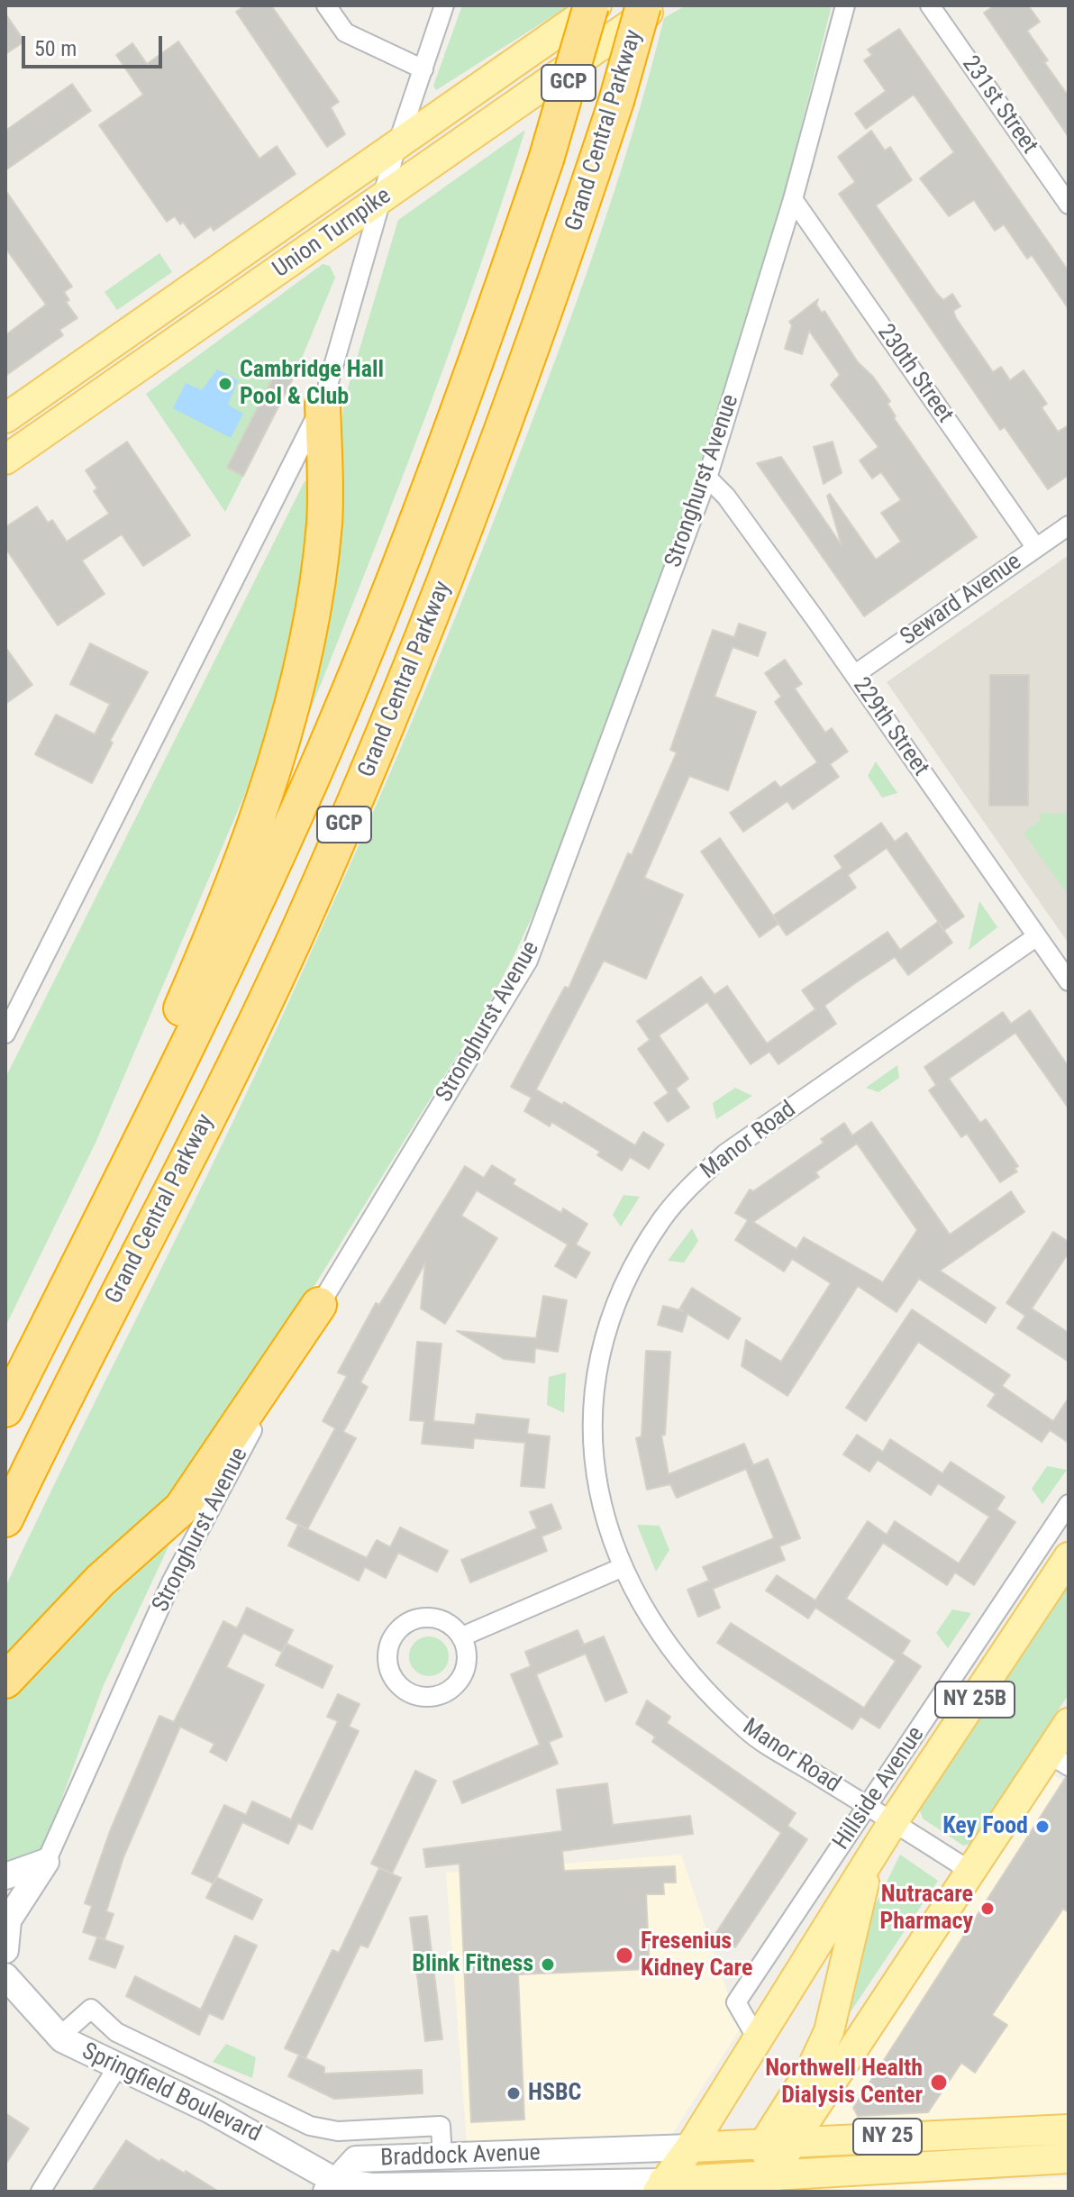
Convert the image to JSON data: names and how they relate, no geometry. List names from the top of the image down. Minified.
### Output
{"streets":{"highway":["GCP","Grand Central Parkway"],"main road":["Union Turnpike","NY 25B","Hillside Avenue","NY 25","Braddock Avenue"],"street":["231st Street","230th Street","Stronghurst Avenue","Seward Avenue","229th Street","Manor Road","Springfield Boulevard"]},"crossings":[["Grand Central Parkway","Union Turnpike"],["230th Street","Stronghurst Avenue"],["230th Street","Seward Avenue"],["Stronghurst Avenue","229th Street"],["Seward Avenue","229th Street"],["229th Street","Manor Road"],["Manor Road","Hillside Avenue"],["Hillside Avenue","Braddock Avenue"],["Springfield Boulevard","Braddock Avenue"]],"places":["Cambridge Hall Pool & Club","Key Food","Nutracare Pharmacy","Fresenius Kidney Care","Blink Fitness","Northwell Health Dialysis Center","HSBC"],"scale_bar":"50 m"}
